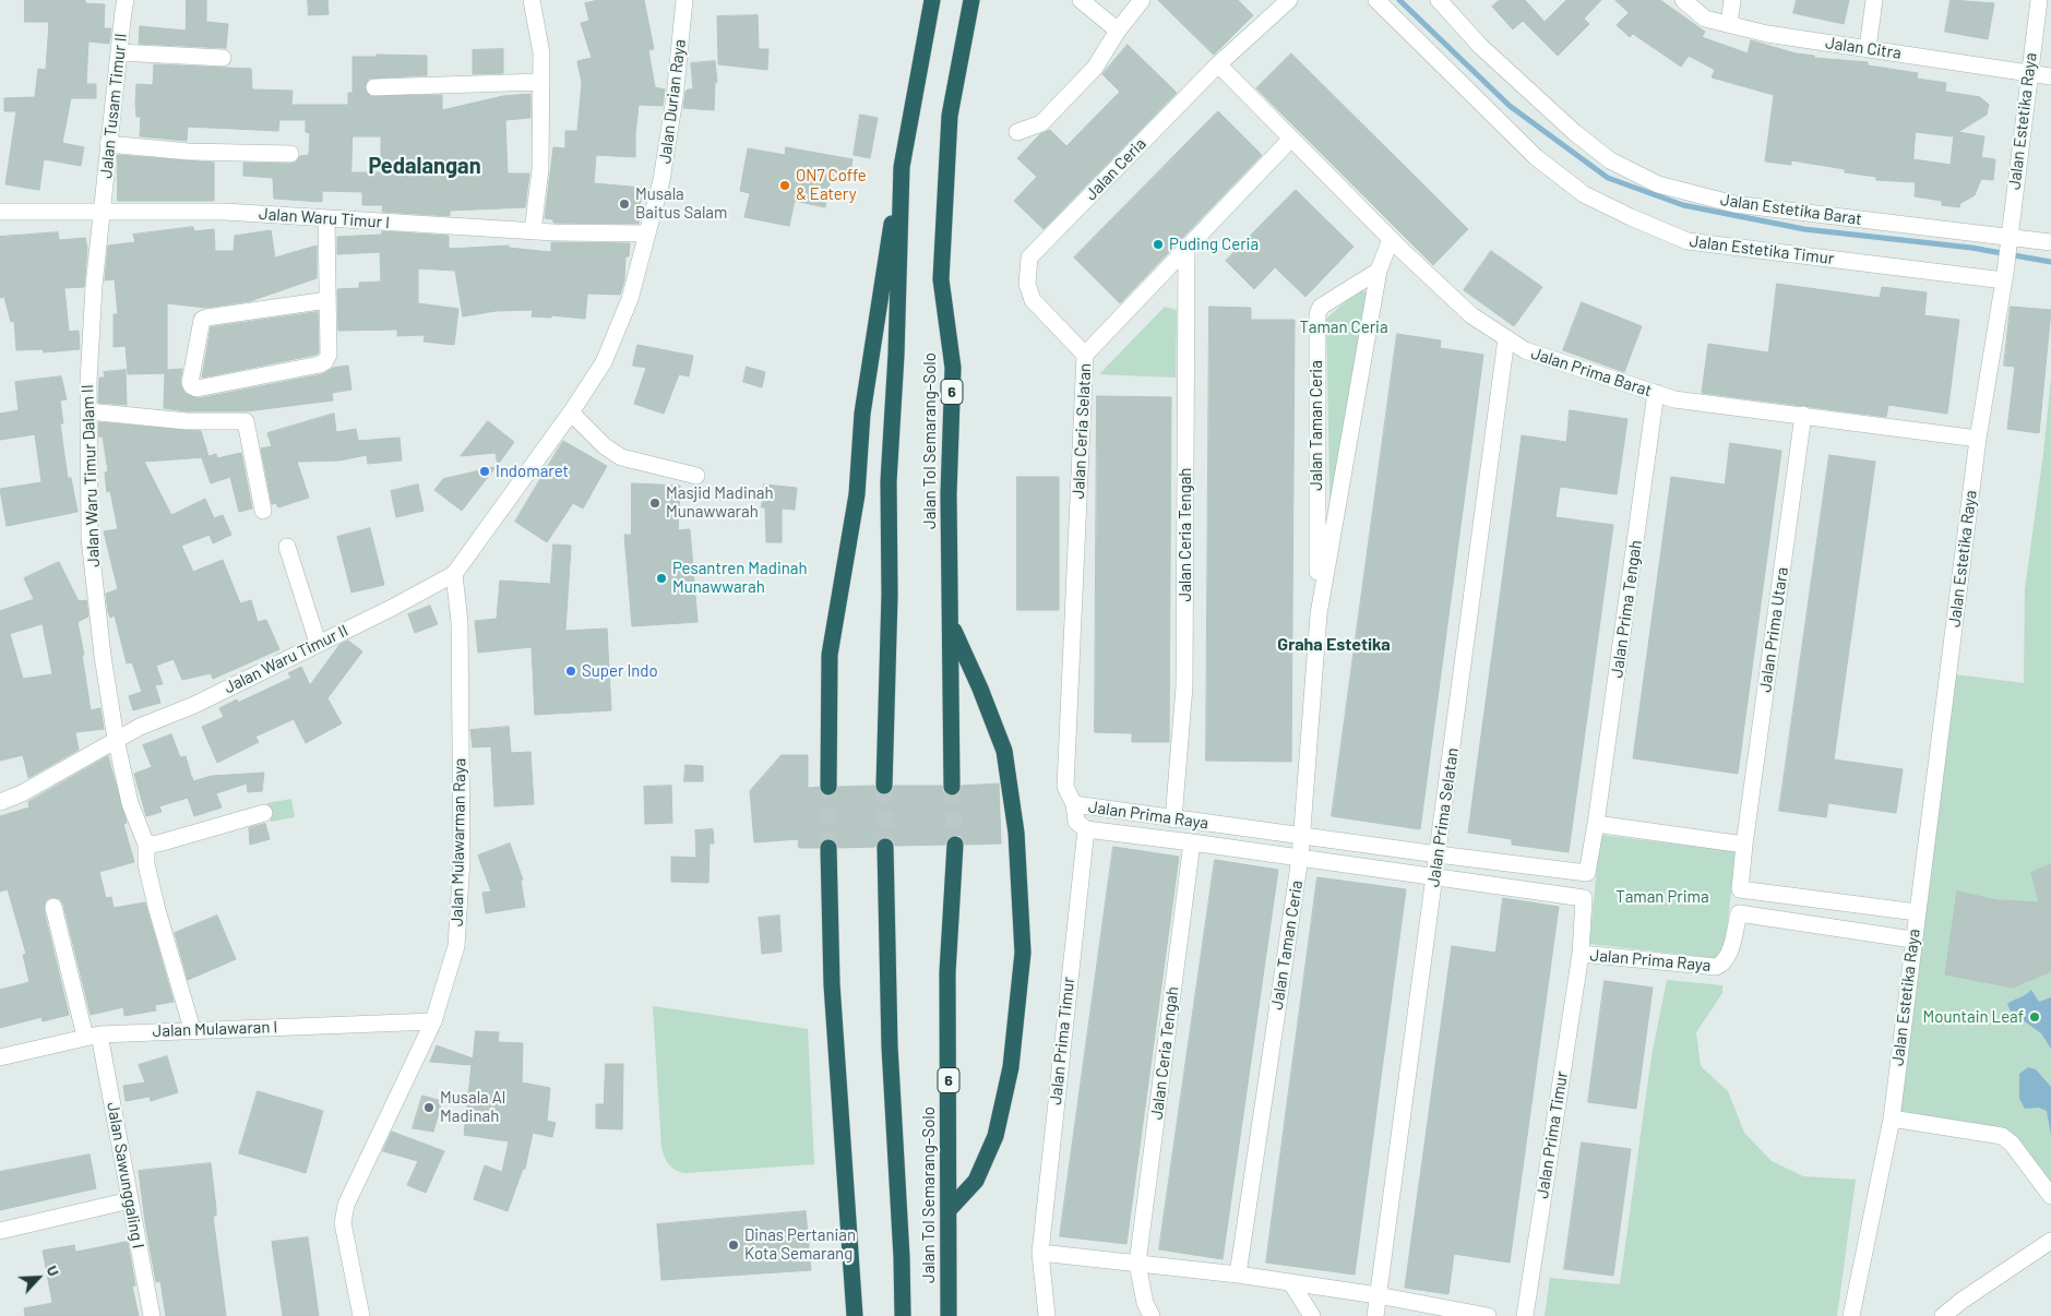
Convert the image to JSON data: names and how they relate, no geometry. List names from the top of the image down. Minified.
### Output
{"streets":{"highway":["6","Jalan Tol Semarang–Solo"],"street":["Jalan Citra","Jalan Durian Raya","Jalan Tusam Timur II","Jalan Estetika Raya","Jalan Ceria","Jalan Estetika Barat","Jalan Waru Timur I","Jalan Estetika Timur","Jalan Prima Barat","Jalan Taman Ceria","Jalan Ceria Selatan","Jalan Waru Timur Dalam II","Jalan Ceria Tengah","Jalan Prima Tengah","Jalan Prima Utara","Jalan Waru Timur II","Jalan Prima Raya","Jalan Prima Selatan","Jalan Mulawarman Raya","Jalan Mulawaran I","Jalan Prima Timur","Jalan Sawunggaling I"]},"crossings":[["Jalan Citra","Jalan Estetika Raya"],["Jalan Durian Raya","Jalan Waru Timur I"],["Jalan Durian Raya","Jalan Waru Timur II"],["Jalan Durian Raya","Jalan Mulawarman Raya"],["Jalan Tusam Timur II","Jalan Waru Timur I"],["Jalan Tusam Timur II","Jalan Waru Timur Dalam II"],["Jalan Estetika Raya","Jalan Estetika Barat"],["Jalan Estetika Raya","Jalan Estetika Timur"],["Jalan Estetika Raya","Jalan Prima Barat"],["Jalan Ceria","Jalan Prima Barat"],["Jalan Ceria","Jalan Ceria Selatan"],["Jalan Waru Timur I","Jalan Waru Timur Dalam II"],["Jalan Prima Barat","Jalan Taman Ceria"],["Jalan Prima Barat","Jalan Ceria Selatan"],["Jalan Prima Barat","Jalan Prima Tengah"],["Jalan Prima Barat","Jalan Prima Utara"],["Jalan Prima Barat","Jalan Prima Selatan"],["Jalan Taman Ceria","Jalan Prima Raya"],["Jalan Ceria Selatan","Jalan Ceria Tengah"],["Jalan Ceria Selatan","Jalan Prima Raya"],["Jalan Waru Timur Dalam II","Jalan Waru Timur II"],["Jalan Ceria Tengah","Jalan Prima Raya"],["Jalan Prima Tengah","Jalan Prima Raya"],["Jalan Prima Utara","Jalan Prima Raya"],["Jalan Waru Timur II","Jalan Mulawarman Raya"],["Jalan Prima Raya","Jalan Prima Selatan"],["Jalan Prima Raya","Jalan Prima Timur"],["Jalan Mulawarman Raya","Jalan Mulawaran I"],["Jalan Mulawaran I","Jalan Sawunggaling I"]],"districts":["Pedalangan","Graha Estetika"],"parks":["Taman Ceria","Taman Prima"],"places":["ON7 Coffe & Eatery","Musala Baitus Salam","Puding Ceria","Indomaret","Masjid Madinah Munawwarah","Pesantren Madinah Munawwarah","Super Indo","Mountain Leaf","Musala Al Madinah","Dinas Pertanian Kota Semarang"],"north":"top right"}
